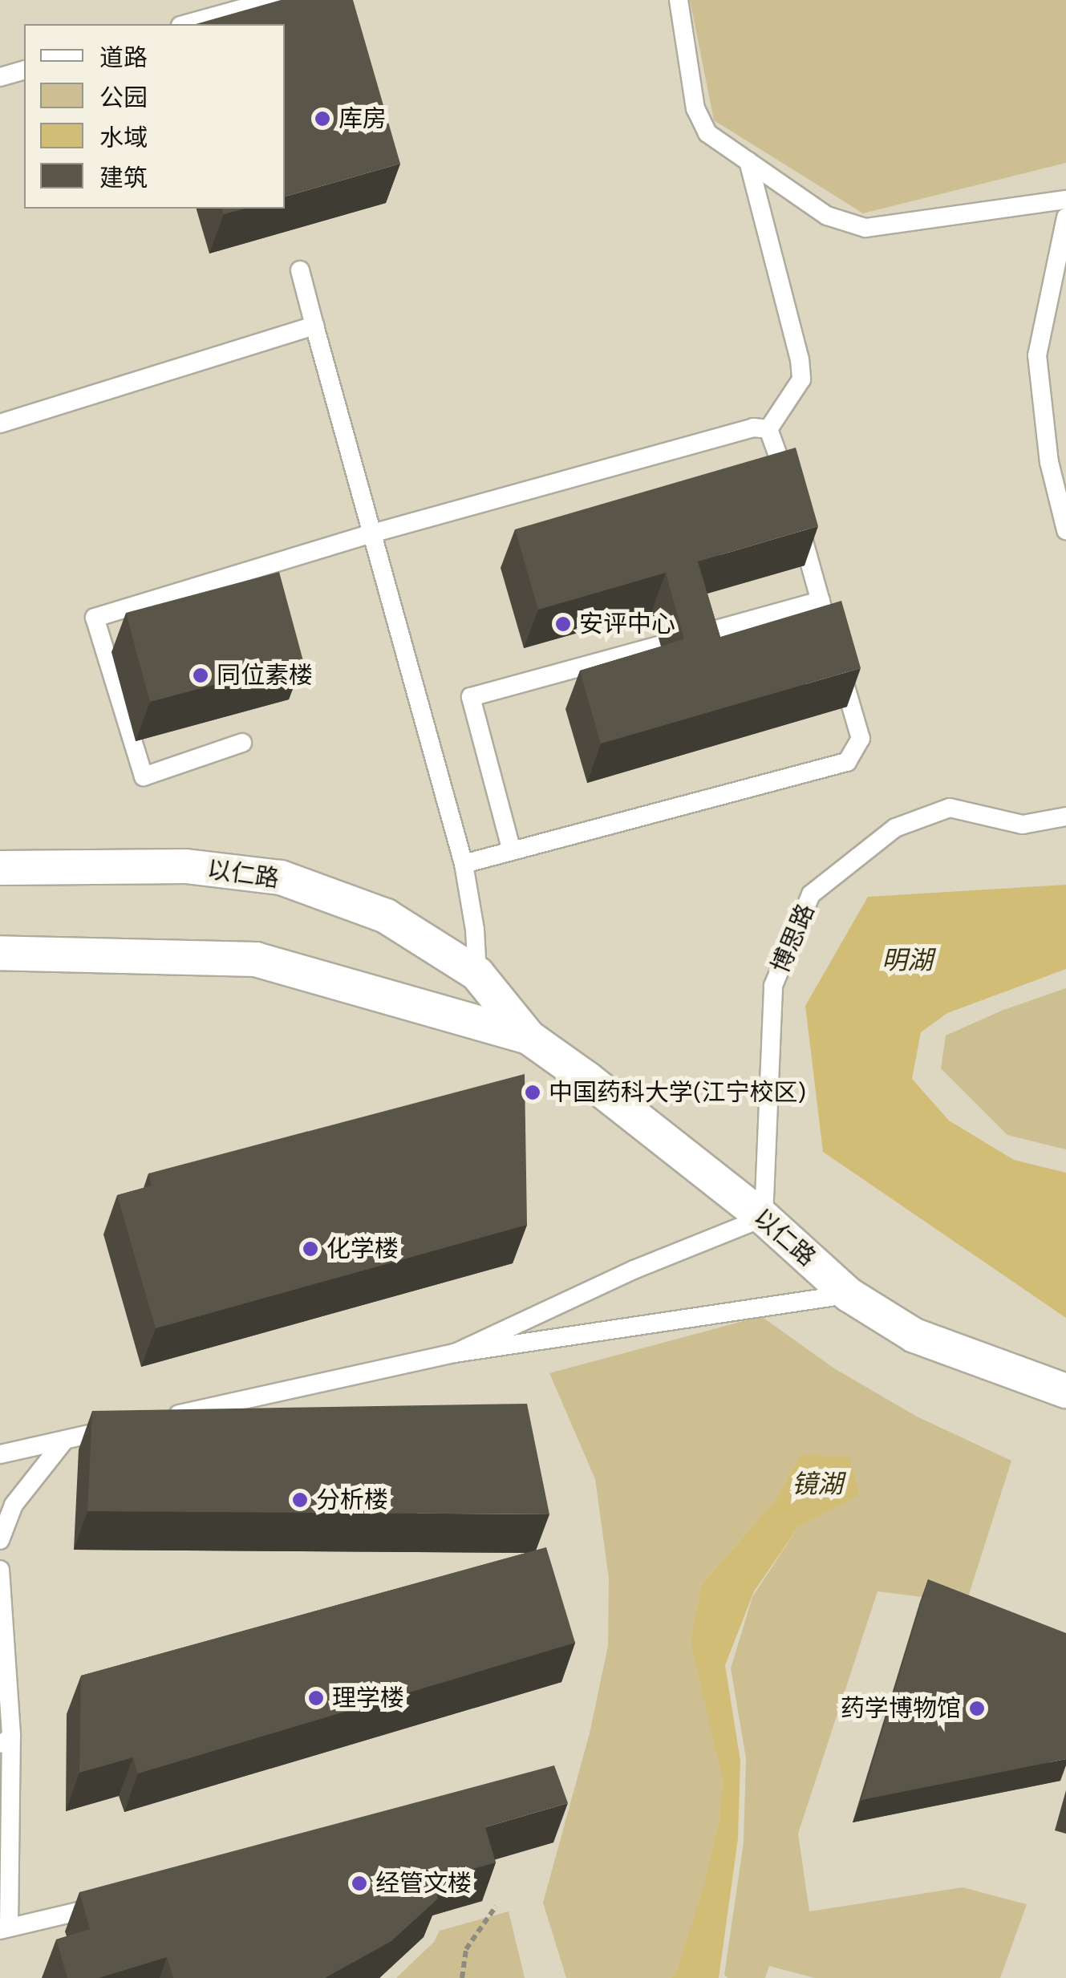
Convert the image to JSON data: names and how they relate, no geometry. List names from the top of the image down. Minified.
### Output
{"streets":{"street":["以仁路"],"lane":["博思路"]},"crossings":[["以仁路","博思路"]],"water":["明湖","镜湖"],"places":["库房","安评中心","同位素楼","中国药科大学(江宁校区)","化学楼","分析楼","理学楼","药学博物馆","经管文楼"],"legend":["道路","公园","水域","建筑"]}
